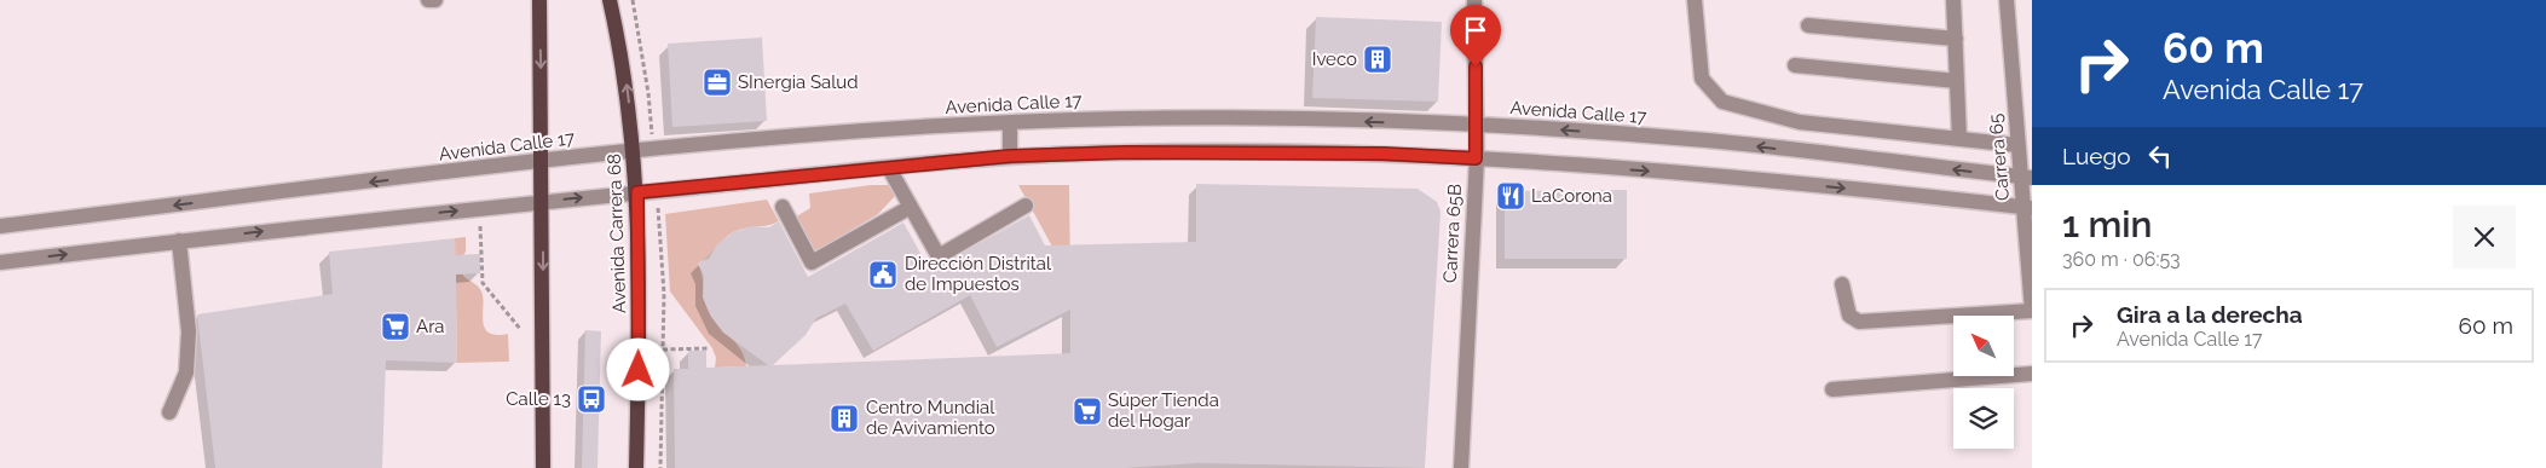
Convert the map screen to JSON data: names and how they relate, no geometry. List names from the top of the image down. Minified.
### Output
{"streets":{"main road":["Avenida Carrera 68"],"street":["Avenida Calle 17","Carrera 65","Carrera 65B"]},"crossings":[["Avenida Calle 17","Carrera 65"],["Avenida Calle 17","Avenida Carrera 68"],["Avenida Calle 17","Carrera 65B"]],"places":{"building":["Iveco","Centro Mundial de Avivamiento"],"office":["SInergia Salud"],"restaurant":["LaCorona"],"public building":["Dirección Distrital de Impuestos"],"supermarket":["Ara","Súper Tienda del Hogar"],"bus stop":["Calle 13"]},"north":"top left","page":{"turn":["60 m","Avenida Calle 17"],"then":"Luego","heading":["1 min","360 m · 06:53"],"list":[{"name":"Gira a la derecha","note":"Avenida Calle 17","value":"60 m"}]}}
